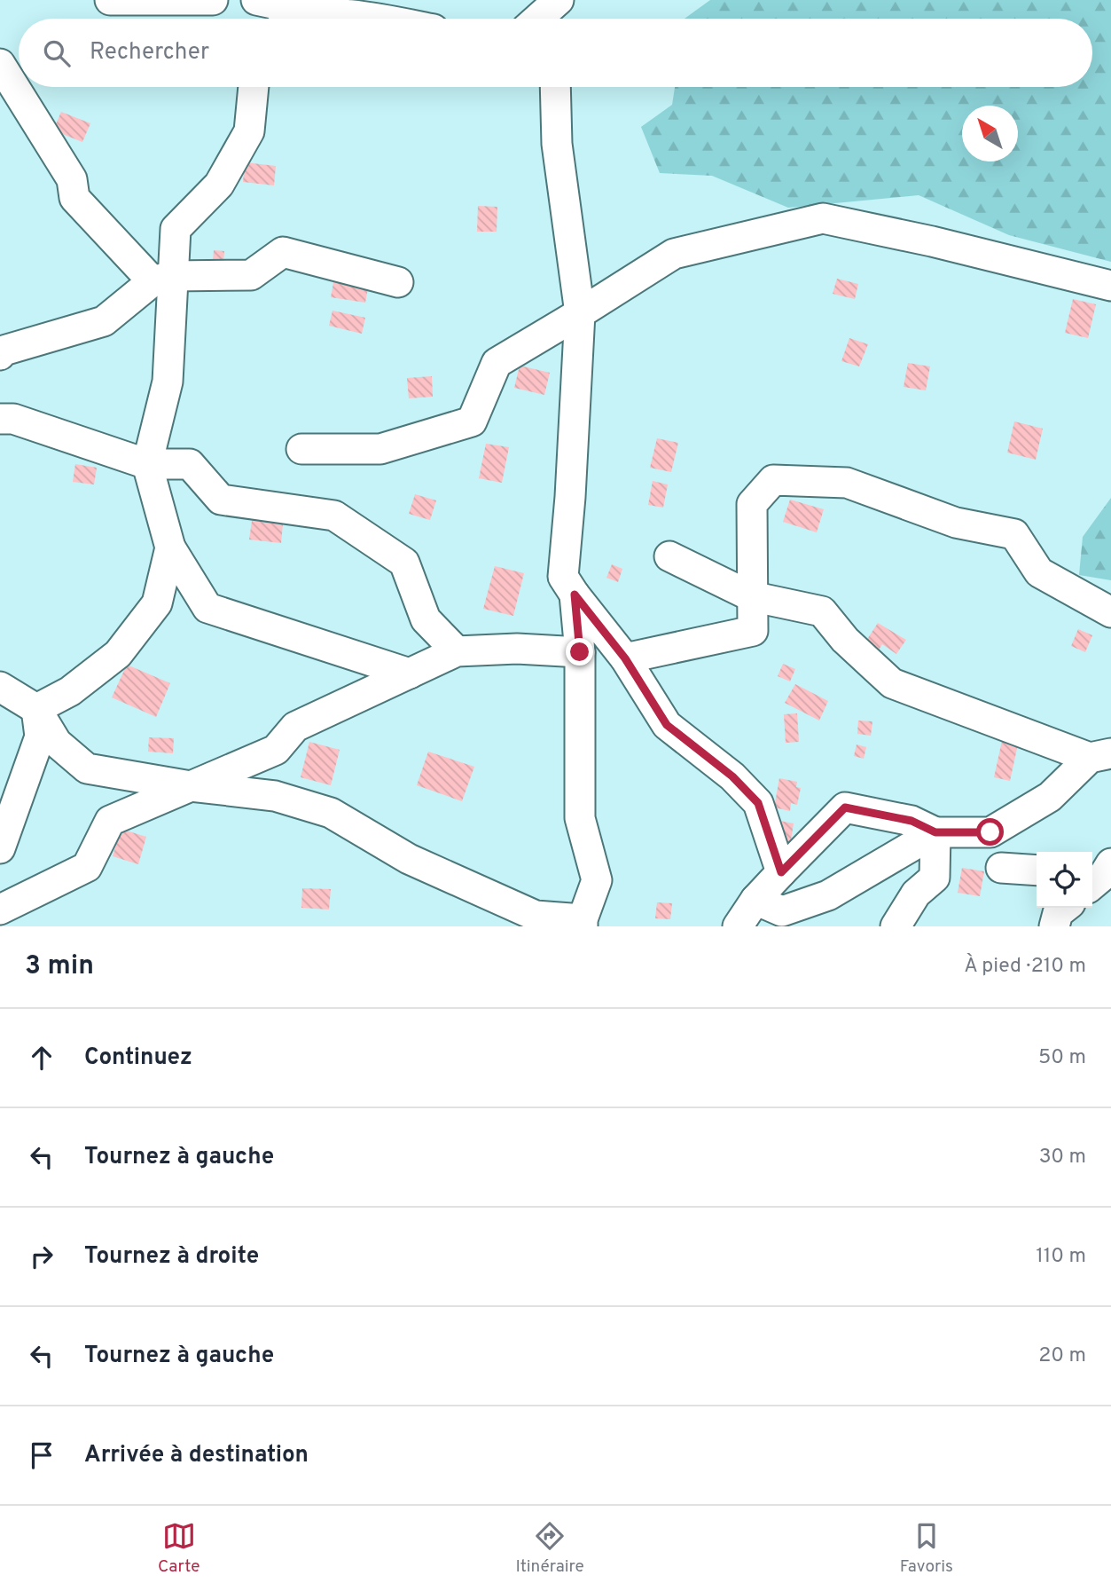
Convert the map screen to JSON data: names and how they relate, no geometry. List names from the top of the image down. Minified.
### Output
{"north":"top left","page":{"search":"Rechercher","heading":["3 min","À pied · 210 m"],"list":[["Continuez","50 m"],["Tournez à gauche","30 m"],["Tournez à droite","110 m"],["Tournez à gauche","20 m"],"Arrivée à destination"],"nav":["Carte","Itinéraire","Favoris"]}}
